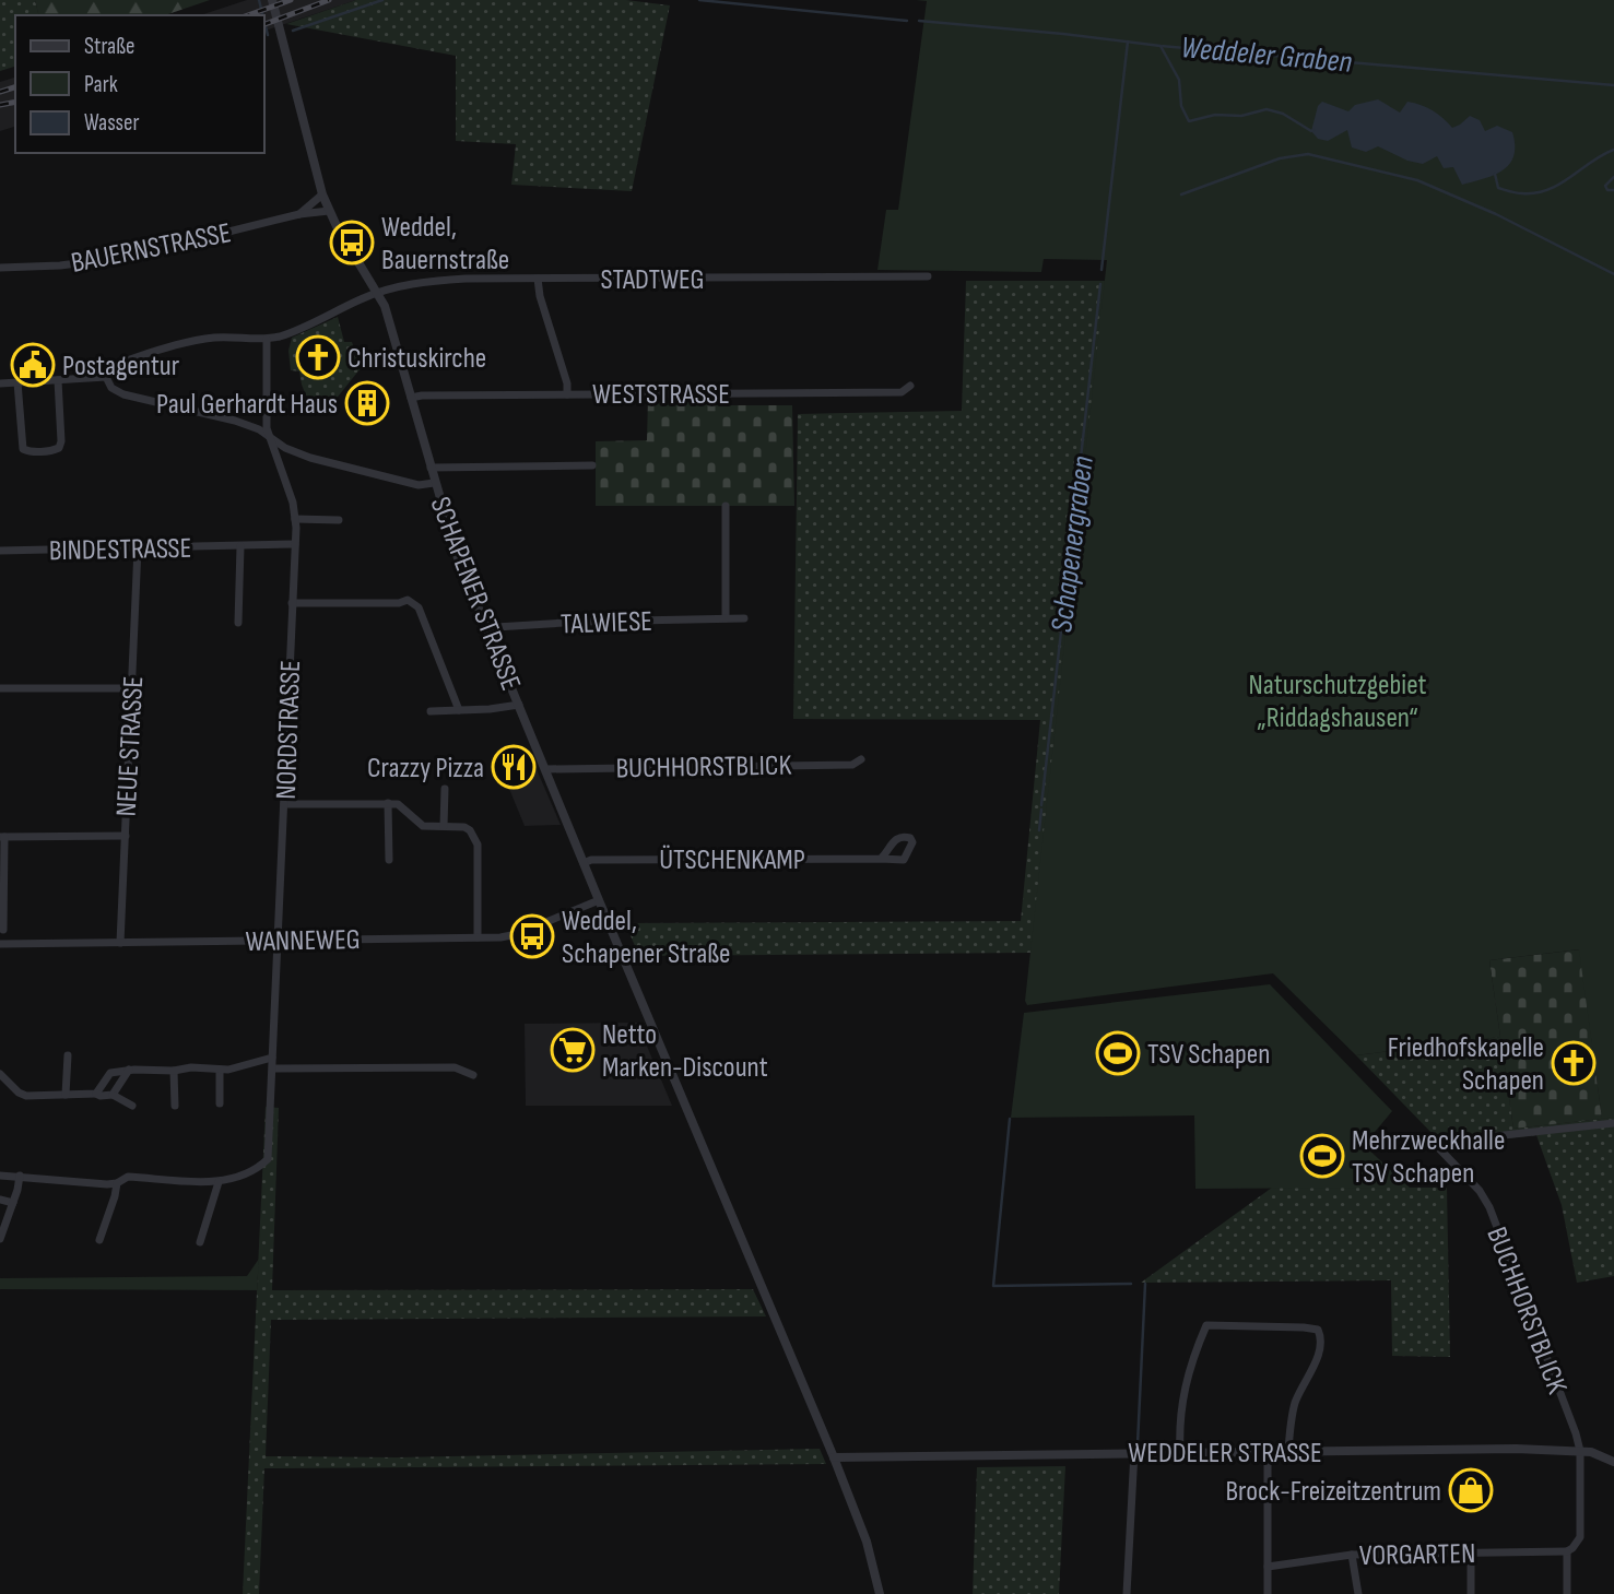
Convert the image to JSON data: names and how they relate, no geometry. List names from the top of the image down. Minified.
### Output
{"streets":{"street":["BAUERNSTRASSE","STADTWEG","WESTSTRASSE","BINDESTRASSE","SCHAPENER STRASSE","TALWIESE","NORDSTRASSE","NEUE STRASSE","BUCHHORSTBLICK","ÜTSCHENKAMP","WANNEWEG","WEDDELER STRASSE","VORGARTEN"]},"crossings":[["BAUERNSTRASSE","SCHAPENER STRASSE"],["STADTWEG","SCHAPENER STRASSE"],["STADTWEG","NORDSTRASSE"],["WESTSTRASSE","SCHAPENER STRASSE"],["BINDESTRASSE","NORDSTRASSE"],["BINDESTRASSE","NEUE STRASSE"],["SCHAPENER STRASSE","TALWIESE"],["SCHAPENER STRASSE","BUCHHORSTBLICK"],["SCHAPENER STRASSE","ÜTSCHENKAMP"],["SCHAPENER STRASSE","WANNEWEG"],["SCHAPENER STRASSE","WEDDELER STRASSE"],["NORDSTRASSE","WANNEWEG"],["NEUE STRASSE","WANNEWEG"],["BUCHHORSTBLICK","WEDDELER STRASSE"]],"water":["Weddeler Graben","Schapenergraben"],"parks":["Naturschutzgebiet „Riddagshausen“"],"places":{"bus stop":["Weddel, Bauernstraße","Weddel, Schapener Straße"],"church":["Christuskirche","Friedhofskapelle Schapen"],"public building":["Postagentur"],"building":["Paul Gerhardt Haus"],"restaurant":["Crazzy Pizza"],"supermarket":["Netto Marken-Discount"],"sports":["TSV Schapen","Mehrzweckhalle TSV Schapen"],"shop":["Brock-Freizeitzentrum"]},"legend":["Straße","Park","Wasser"]}
